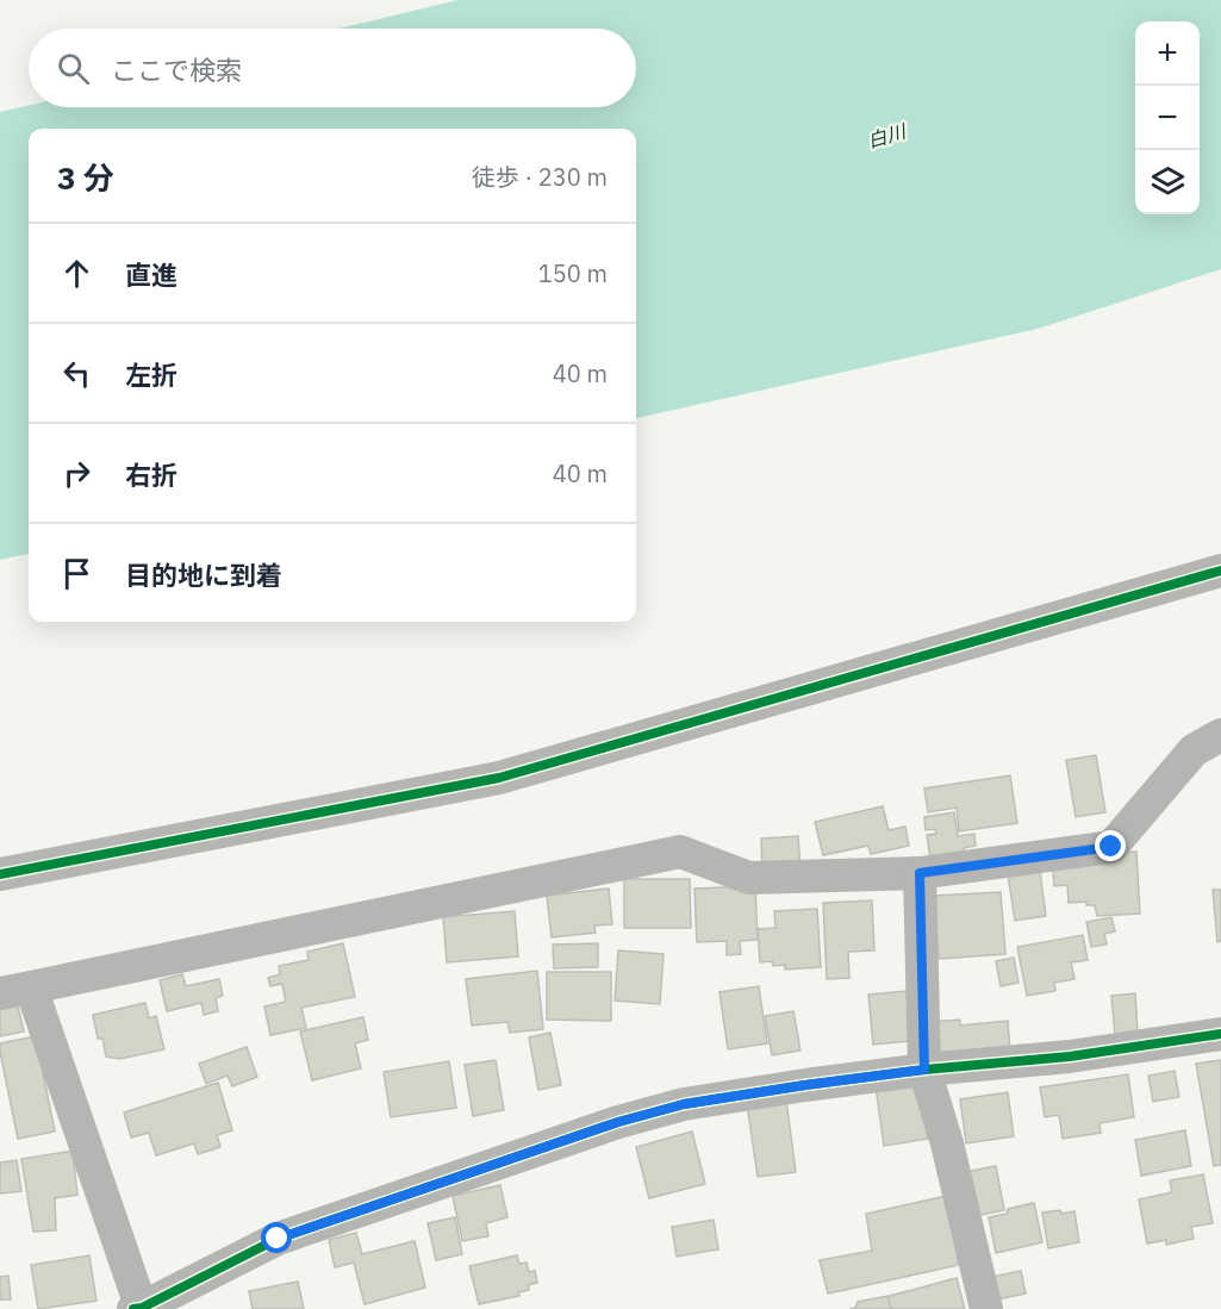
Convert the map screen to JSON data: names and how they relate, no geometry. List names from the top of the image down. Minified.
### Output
{"water":["白川"],"page":{"map_buttons":["+","−"],"search":"ここで検索","heading":["3 分","徒歩 · 230 m"],"list":[["直進","150 m"],["左折","40 m"],["右折","40 m"],"目的地に到着"]}}
